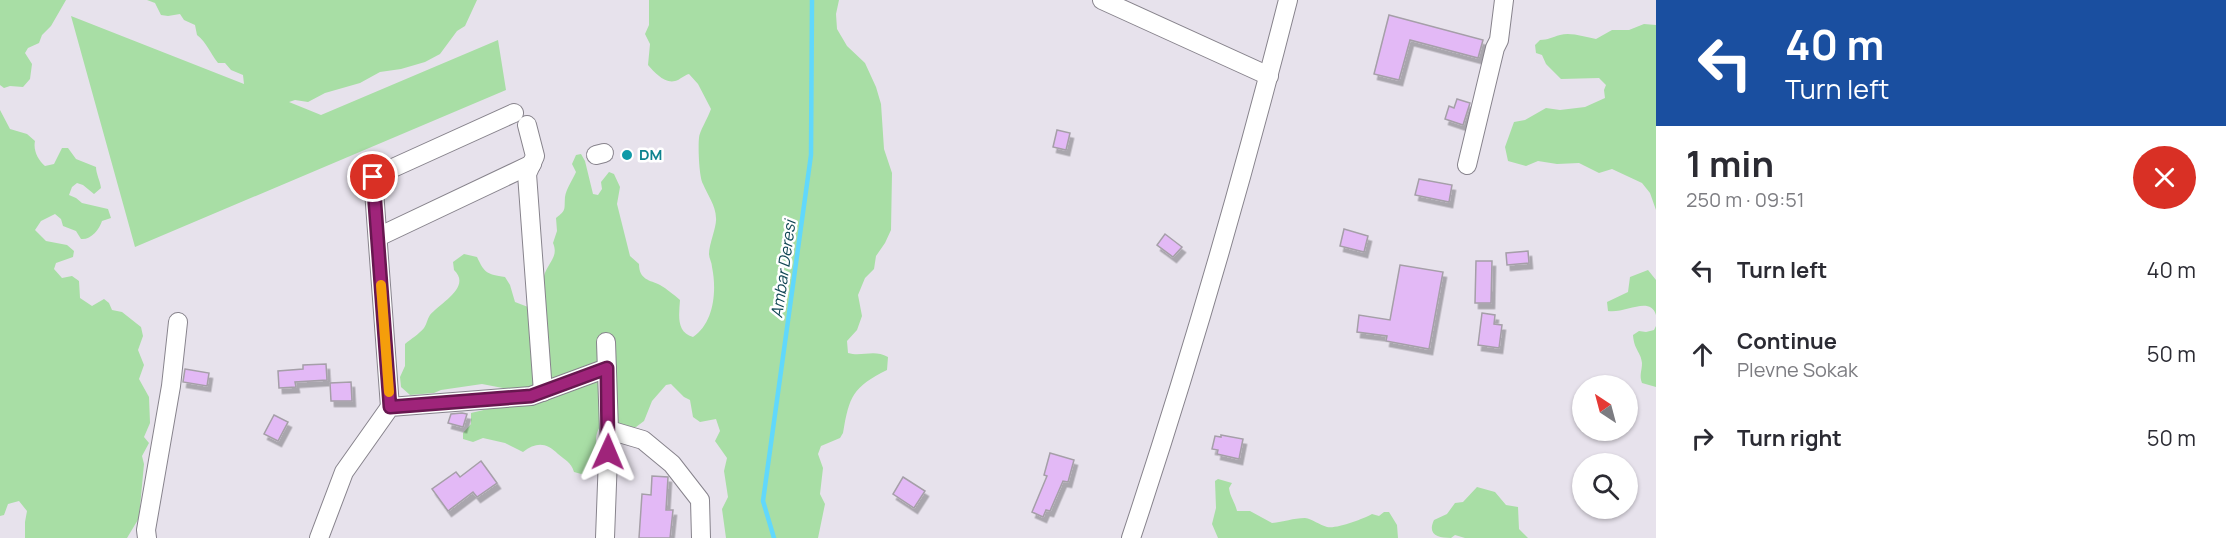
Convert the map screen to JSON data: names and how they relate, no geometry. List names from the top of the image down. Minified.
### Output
{"water":["Ambar Deresi"],"places":["DM"],"north":"top left","page":{"turn":["40 m","Turn left"],"heading":["1 min","250 m · 09:51"],"list":[{"name":"Turn left","value":"40 m"},{"name":"Continue","note":"Plevne Sokak","value":"50 m"},{"name":"Turn right","value":"50 m"}]}}
